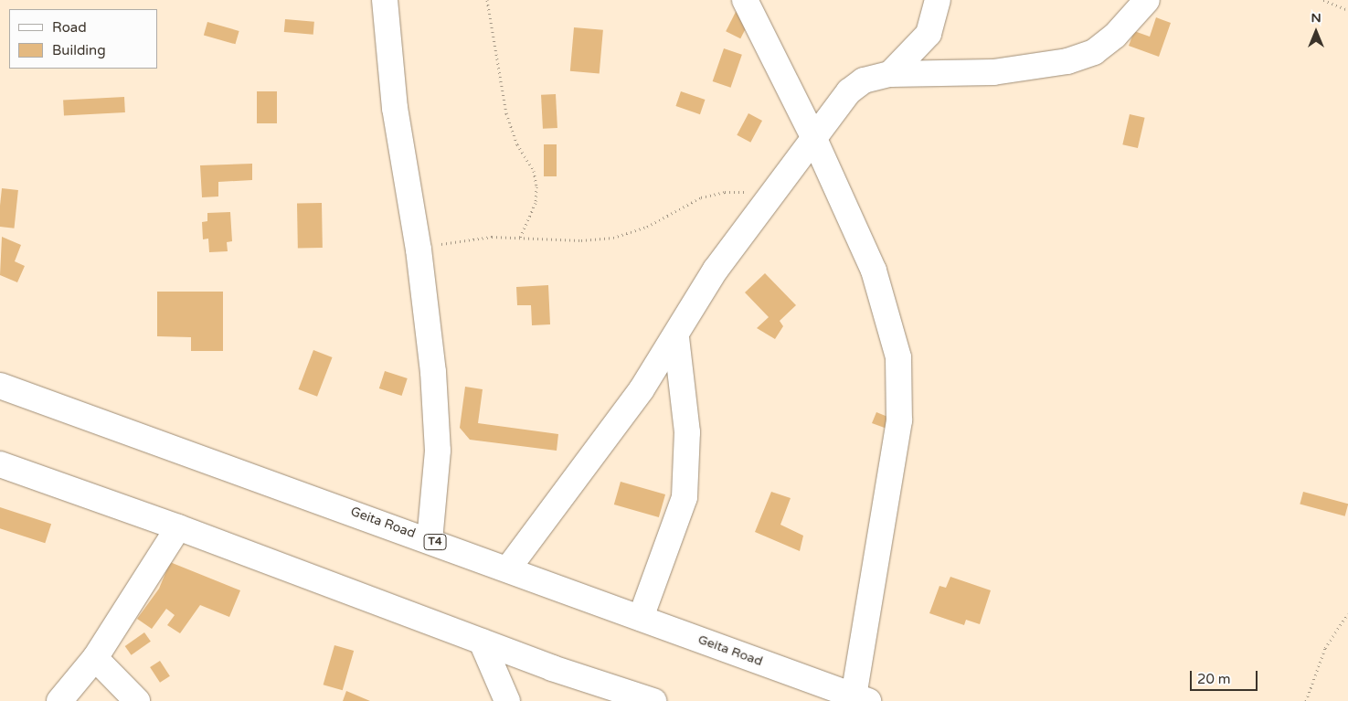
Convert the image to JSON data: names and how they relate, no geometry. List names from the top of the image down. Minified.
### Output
{"streets":{"main road":["Geita Road","T4"]},"legend":["Road","Building"],"scale_bar":"20 m","north":"top"}
